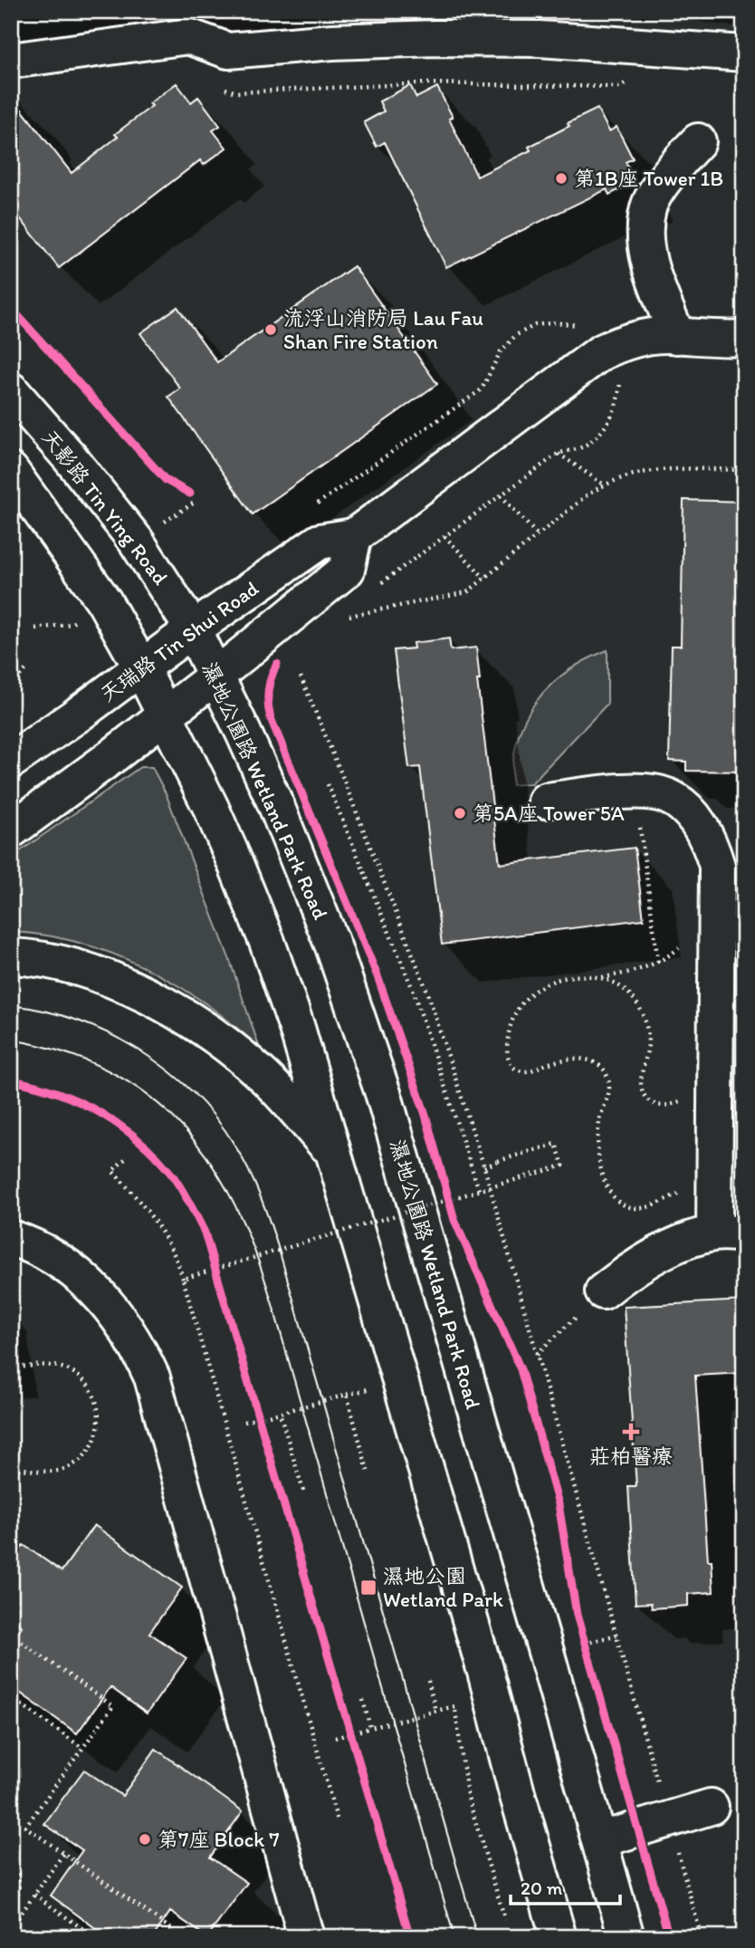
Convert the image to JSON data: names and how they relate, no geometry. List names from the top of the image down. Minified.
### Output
{"streets":{"main road":["天影路 Tin Ying Road","天瑞路 Tin Shui Road","濕地公園路 Wetland Park Road"]},"crossings":[["天影路 Tin Ying Road","天瑞路 Tin Shui Road"],["天影路 Tin Ying Road","濕地公園路 Wetland Park Road"],["天瑞路 Tin Shui Road","濕地公園路 Wetland Park Road"]],"places":{"other":["第1B座 Tower 1B","流浮山消防局 Lau Fau Shan Fire Station","第5A座 Tower 5A","第7座 Block 7"],"health":["莊柏醫療"],"transit":["濕地公園 Wetland Park"]},"scale_bar":"20 m"}
